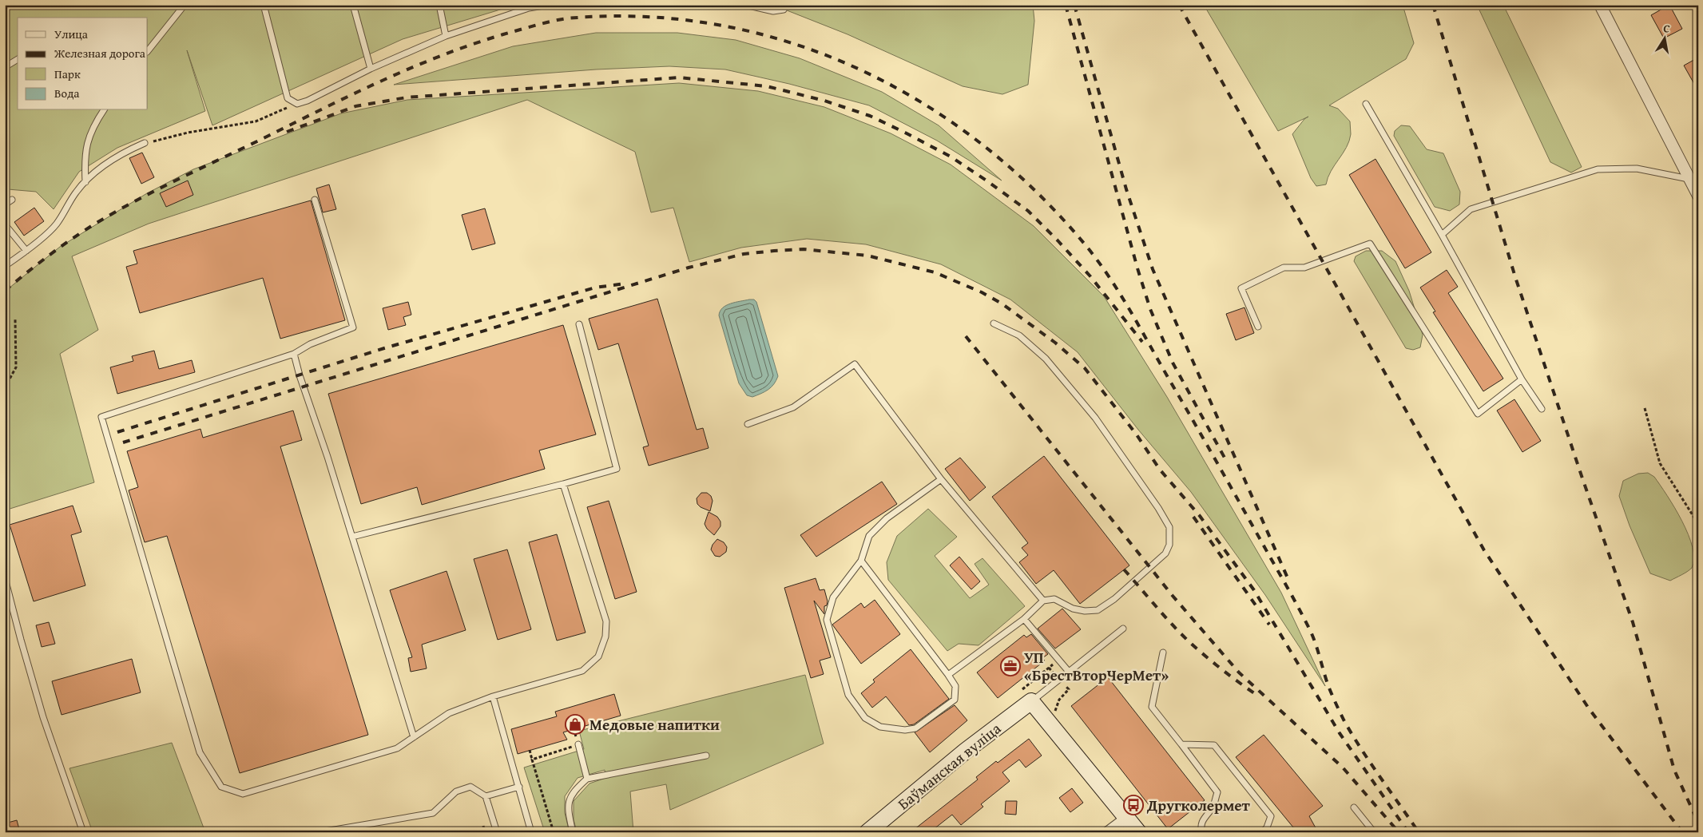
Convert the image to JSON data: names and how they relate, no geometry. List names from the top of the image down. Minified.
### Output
{"streets":{"street":["Баўманская вуліца"]},"places":{"office":["УП «БрестВторЧерМет»"],"shop":["Медовые напитки"],"bus stop":["Другколермет"]},"legend":["Улица","Железная дорога","Парк","Вода"],"north":"top"}
